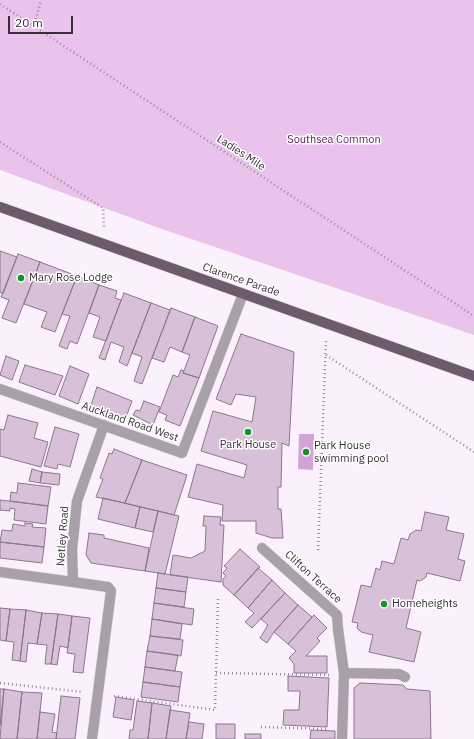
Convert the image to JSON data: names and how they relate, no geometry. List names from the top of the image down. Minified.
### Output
{"streets":{"main road":["Clarence Parade"],"street":["Auckland Road West","Netley Road","Clifton Terrace"],"path":["Ladies Mile"]},"crossings":[["Clarence Parade","Auckland Road West"],["Auckland Road West","Netley Road"]],"parks":["Southsea Common"],"places":["Mary Rose Lodge","Park House","Park House swimming pool","Homeheights"],"scale_bar":"20 m"}
